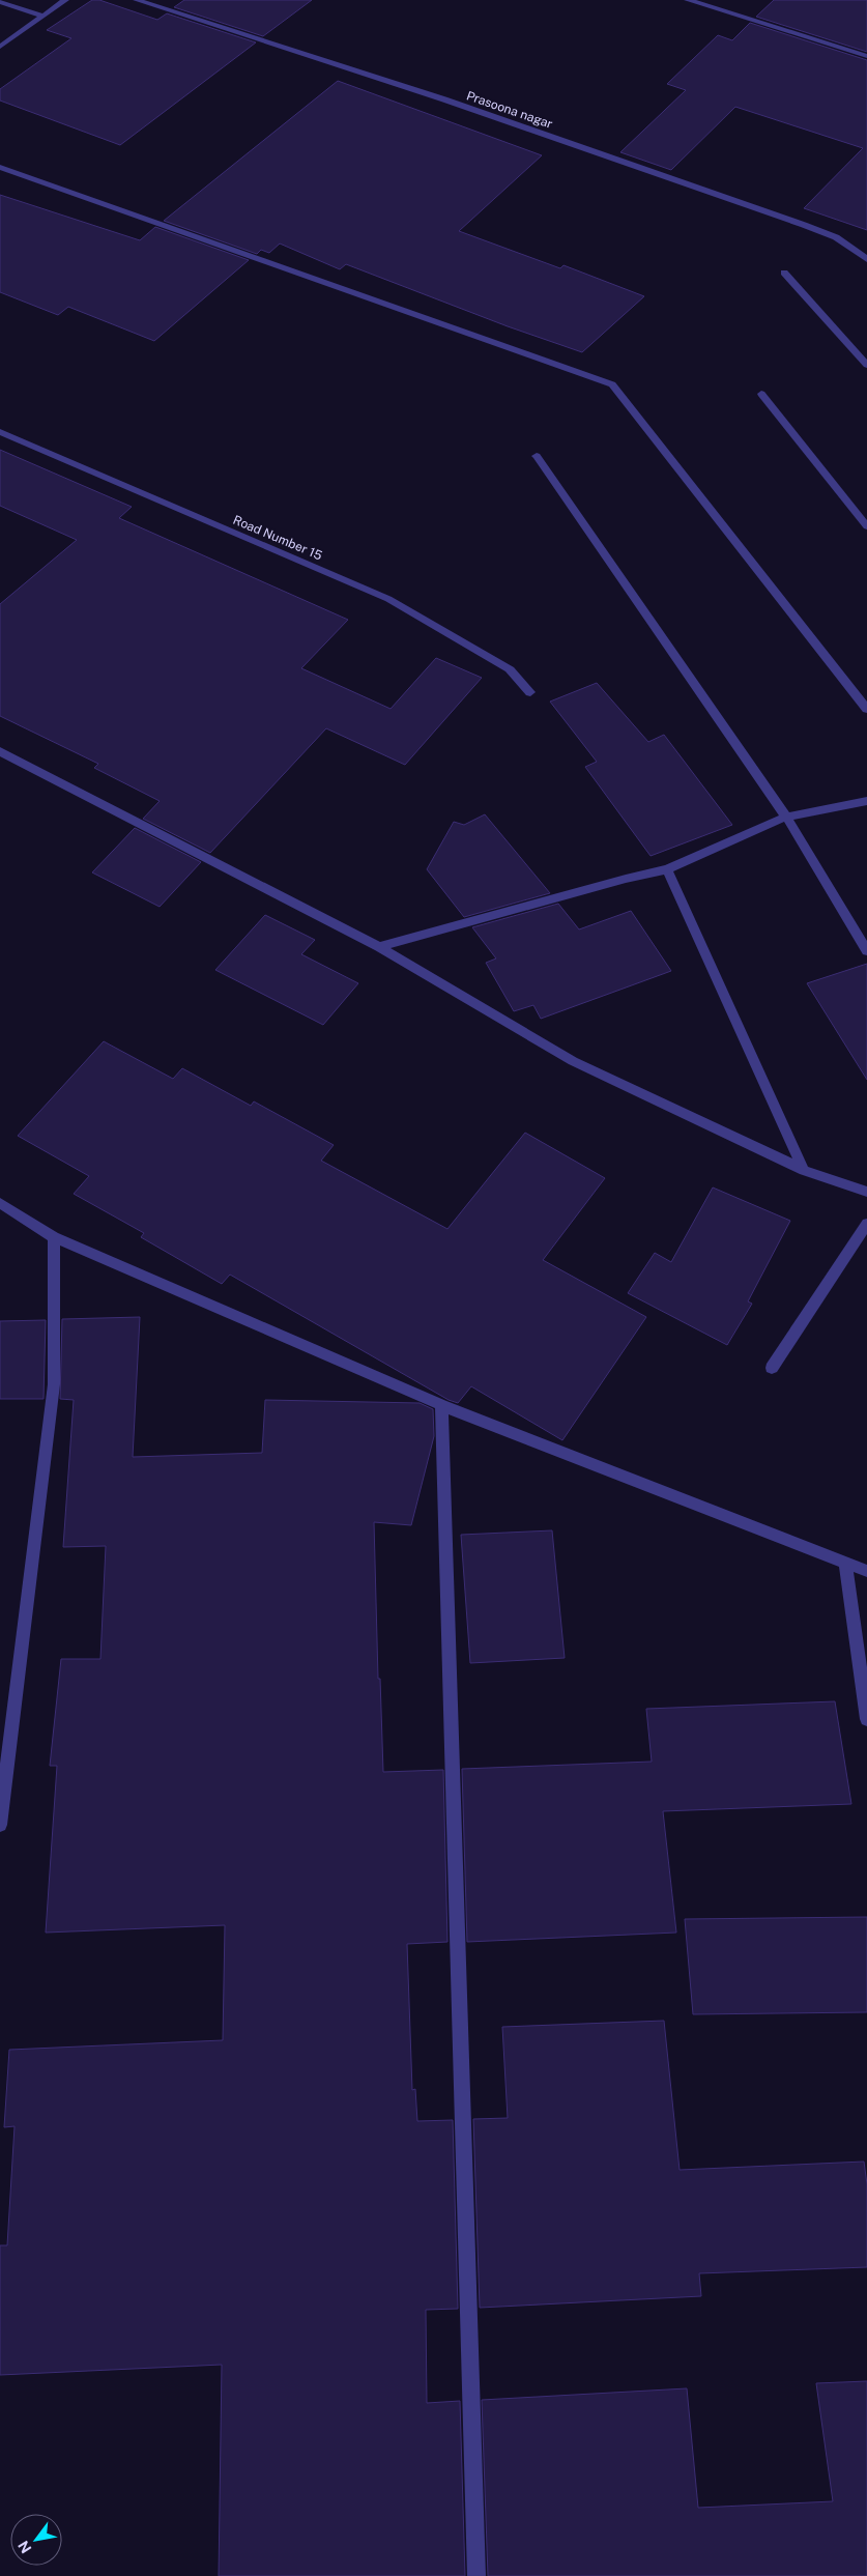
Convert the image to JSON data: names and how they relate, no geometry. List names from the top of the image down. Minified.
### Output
{"streets":{"street":["Prasoona nagar","Road Number 15"]},"north":"bottom left"}
